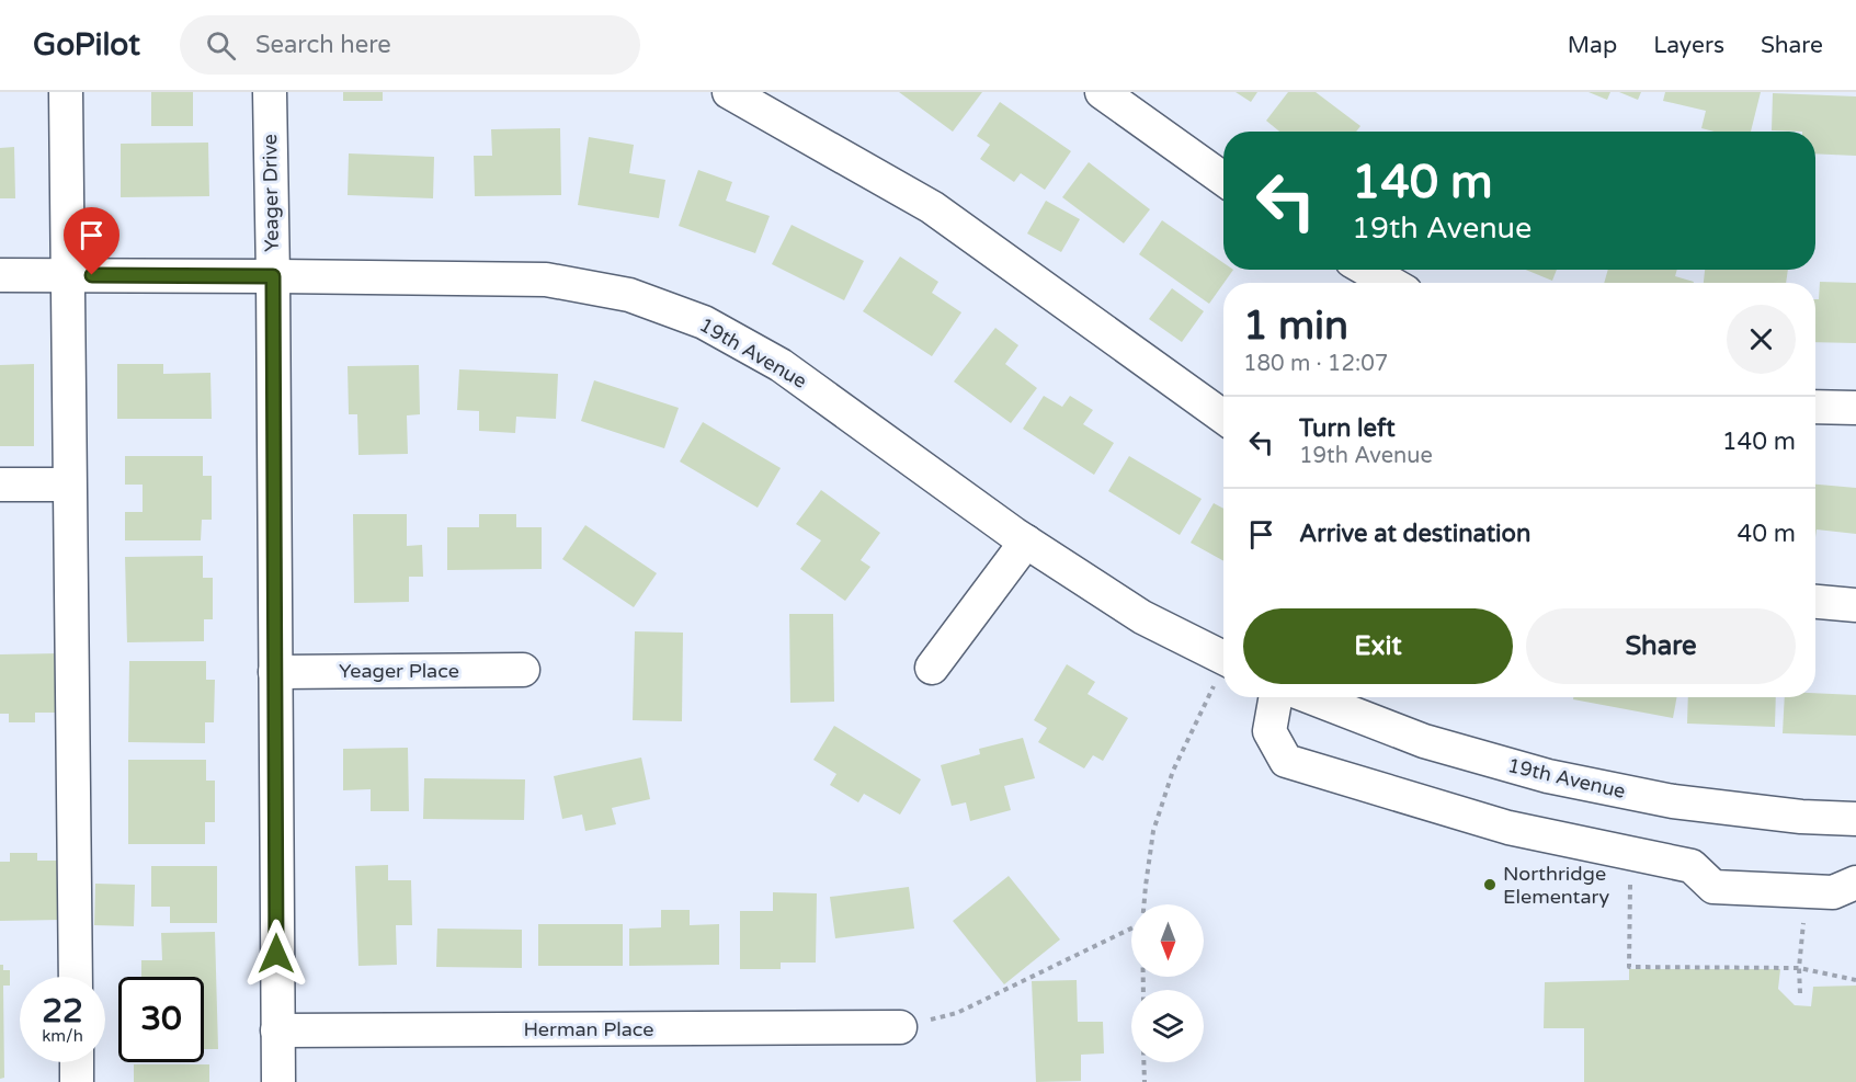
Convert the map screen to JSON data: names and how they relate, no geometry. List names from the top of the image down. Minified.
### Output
{"streets":{"street":["Yeager Drive","19th Avenue","Yeager Place","Herman Place"]},"crossings":[["Yeager Drive","19th Avenue"],["Yeager Drive","Yeager Place"],["Yeager Drive","Herman Place"]],"places":["Northridge Elementary"],"north":"bottom","page":{"header":"GoPilot","search":"Search here","nav":["Map","Layers","Share"],"turn":["140 m","19th Avenue"],"heading":["1 min","180 m · 12:07"],"list":[{"name":"Turn left","note":"19th Avenue","value":"140 m"},{"name":"Arrive at destination","value":"40 m"}],"buttons":["Exit","Share"],"speed":"22 km/h","limit":"30"}}
